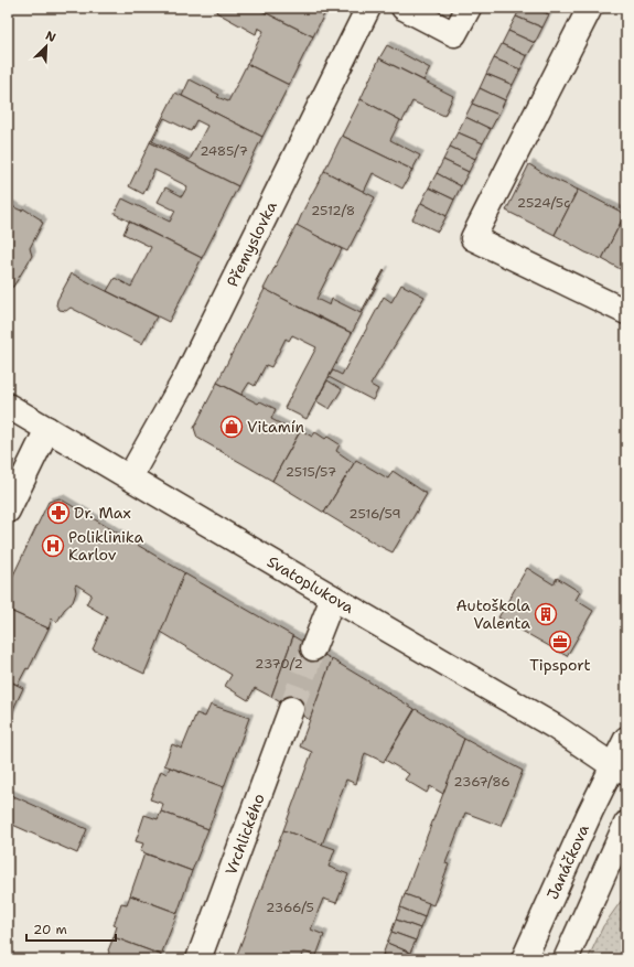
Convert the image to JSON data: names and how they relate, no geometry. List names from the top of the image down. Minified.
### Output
{"streets":{"street":["Přemyslovka","Svatoplukova","Vrchlického","Janáčkova"]},"crossings":[["Přemyslovka","Svatoplukova"],["Svatoplukova","Janáčkova"]],"places":{"shop":["Vitamín"],"pharmacy":["Dr. Max"],"hospital":["Poliklinika Karlov"],"building":["Autoškola Valenta"],"office":["Tipsport"]},"house_numbers":["2485/7","2524/5c","2512/8","2515/57","2516/59","2370/2","2367/86","2366/5"],"scale_bar":"20 m","north":"top right"}
